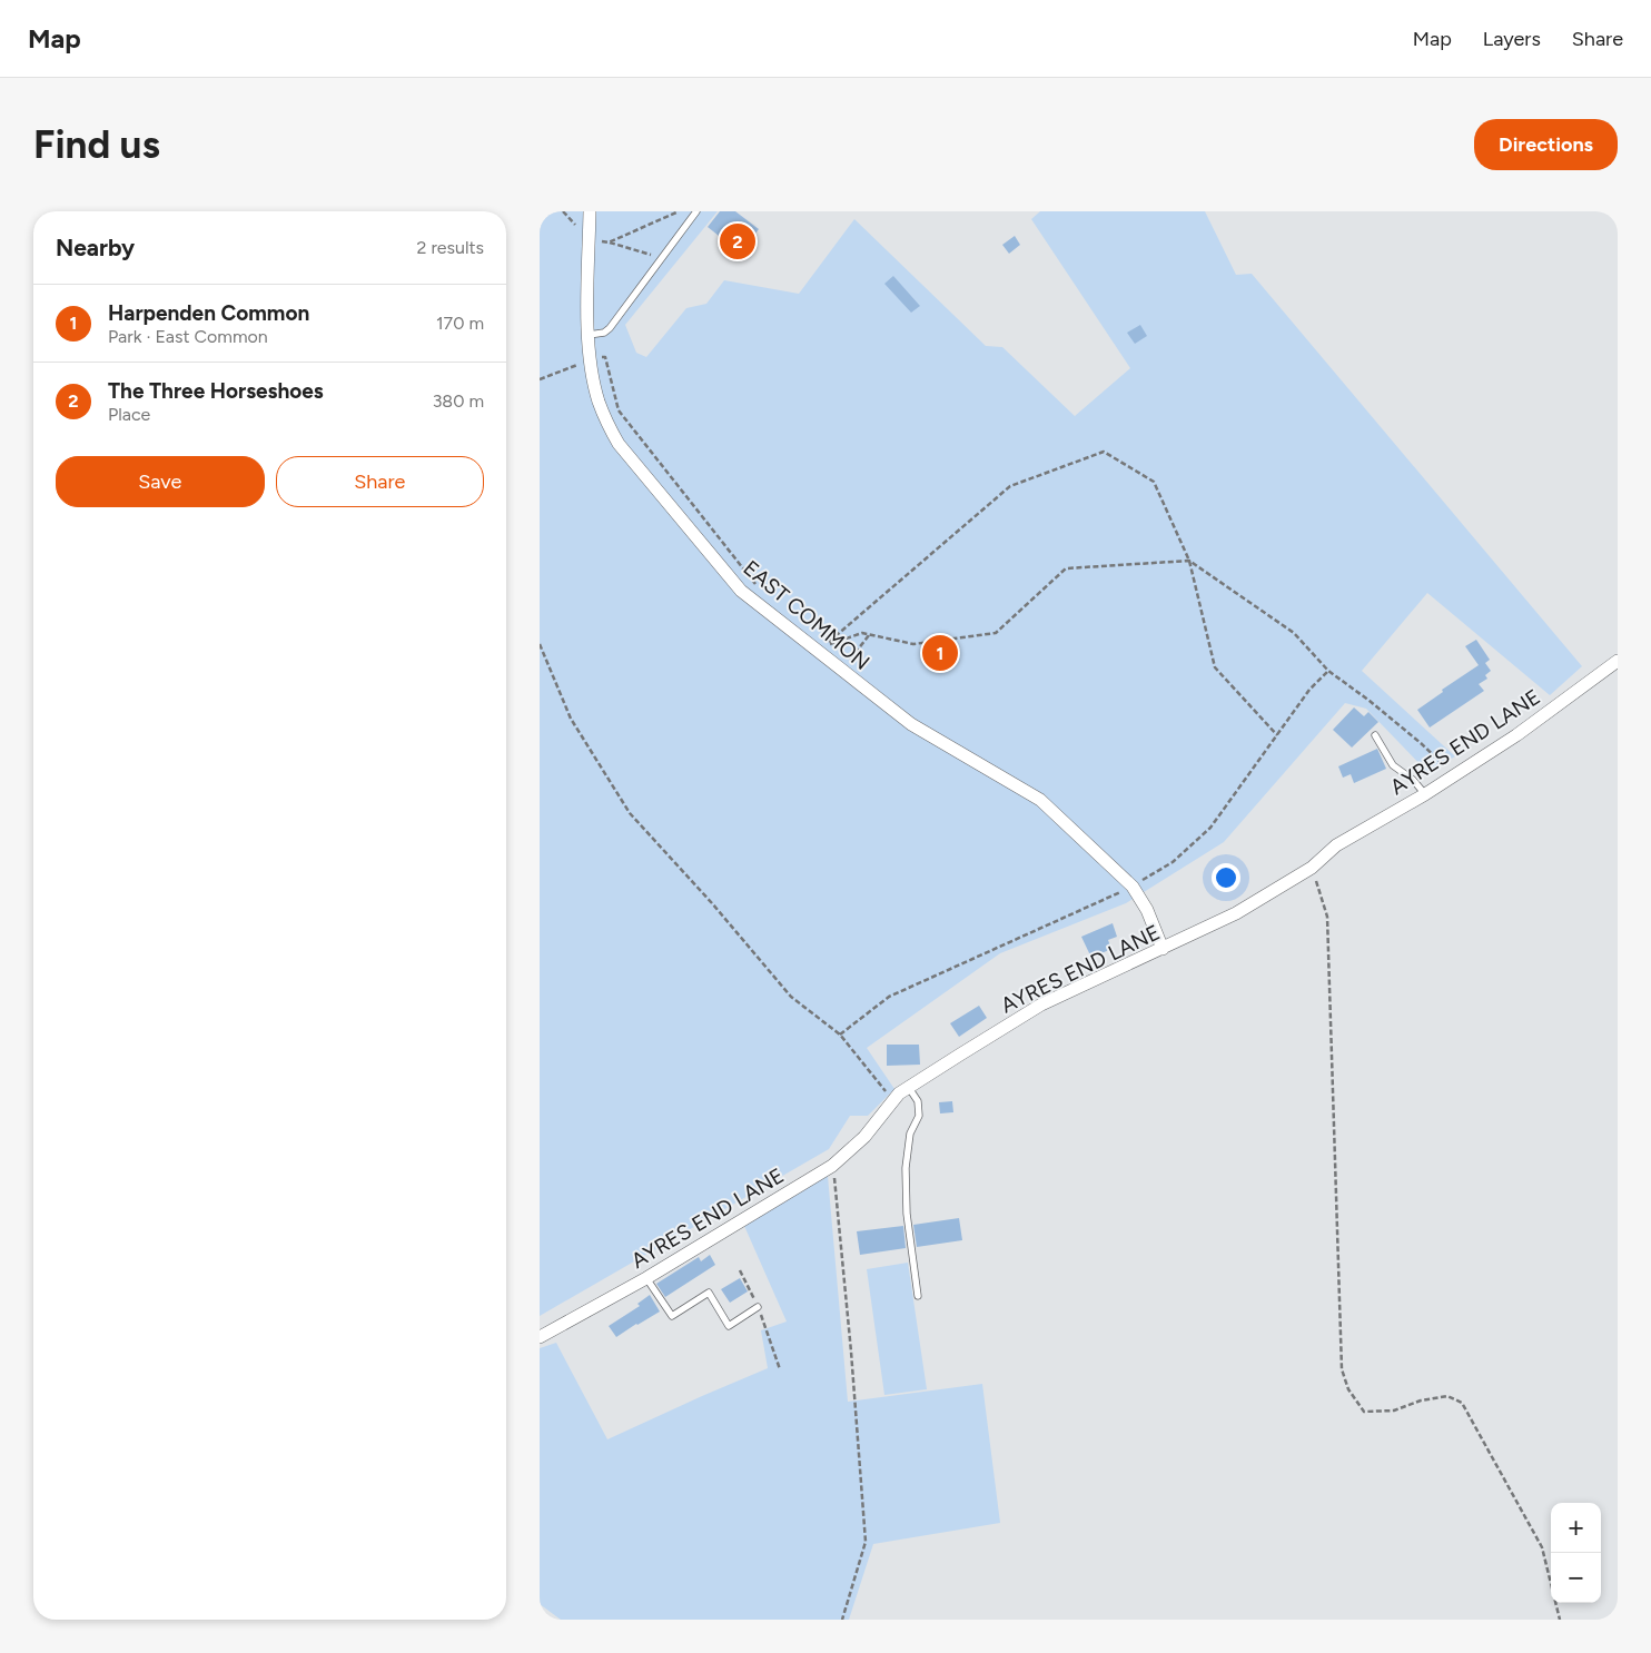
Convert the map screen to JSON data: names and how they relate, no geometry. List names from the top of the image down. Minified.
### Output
{"streets":{"street":["EAST COMMON","AYRES END LANE"]},"crossings":[["EAST COMMON","AYRES END LANE"]],"page":{"header":"Map","nav":["Map","Layers","Share"],"buttons":["Directions",["Save","Share"]],"title":"Find us","heading":["Nearby","2 results"],"pins":["2","1"],"list":[{"mark":"1","name":"Harpenden Common","note":"Park · East Common","value":"170 m"},{"mark":"2","name":"The Three Horseshoes","note":"Place","value":"380 m"}],"map_buttons":["+","−"]}}
